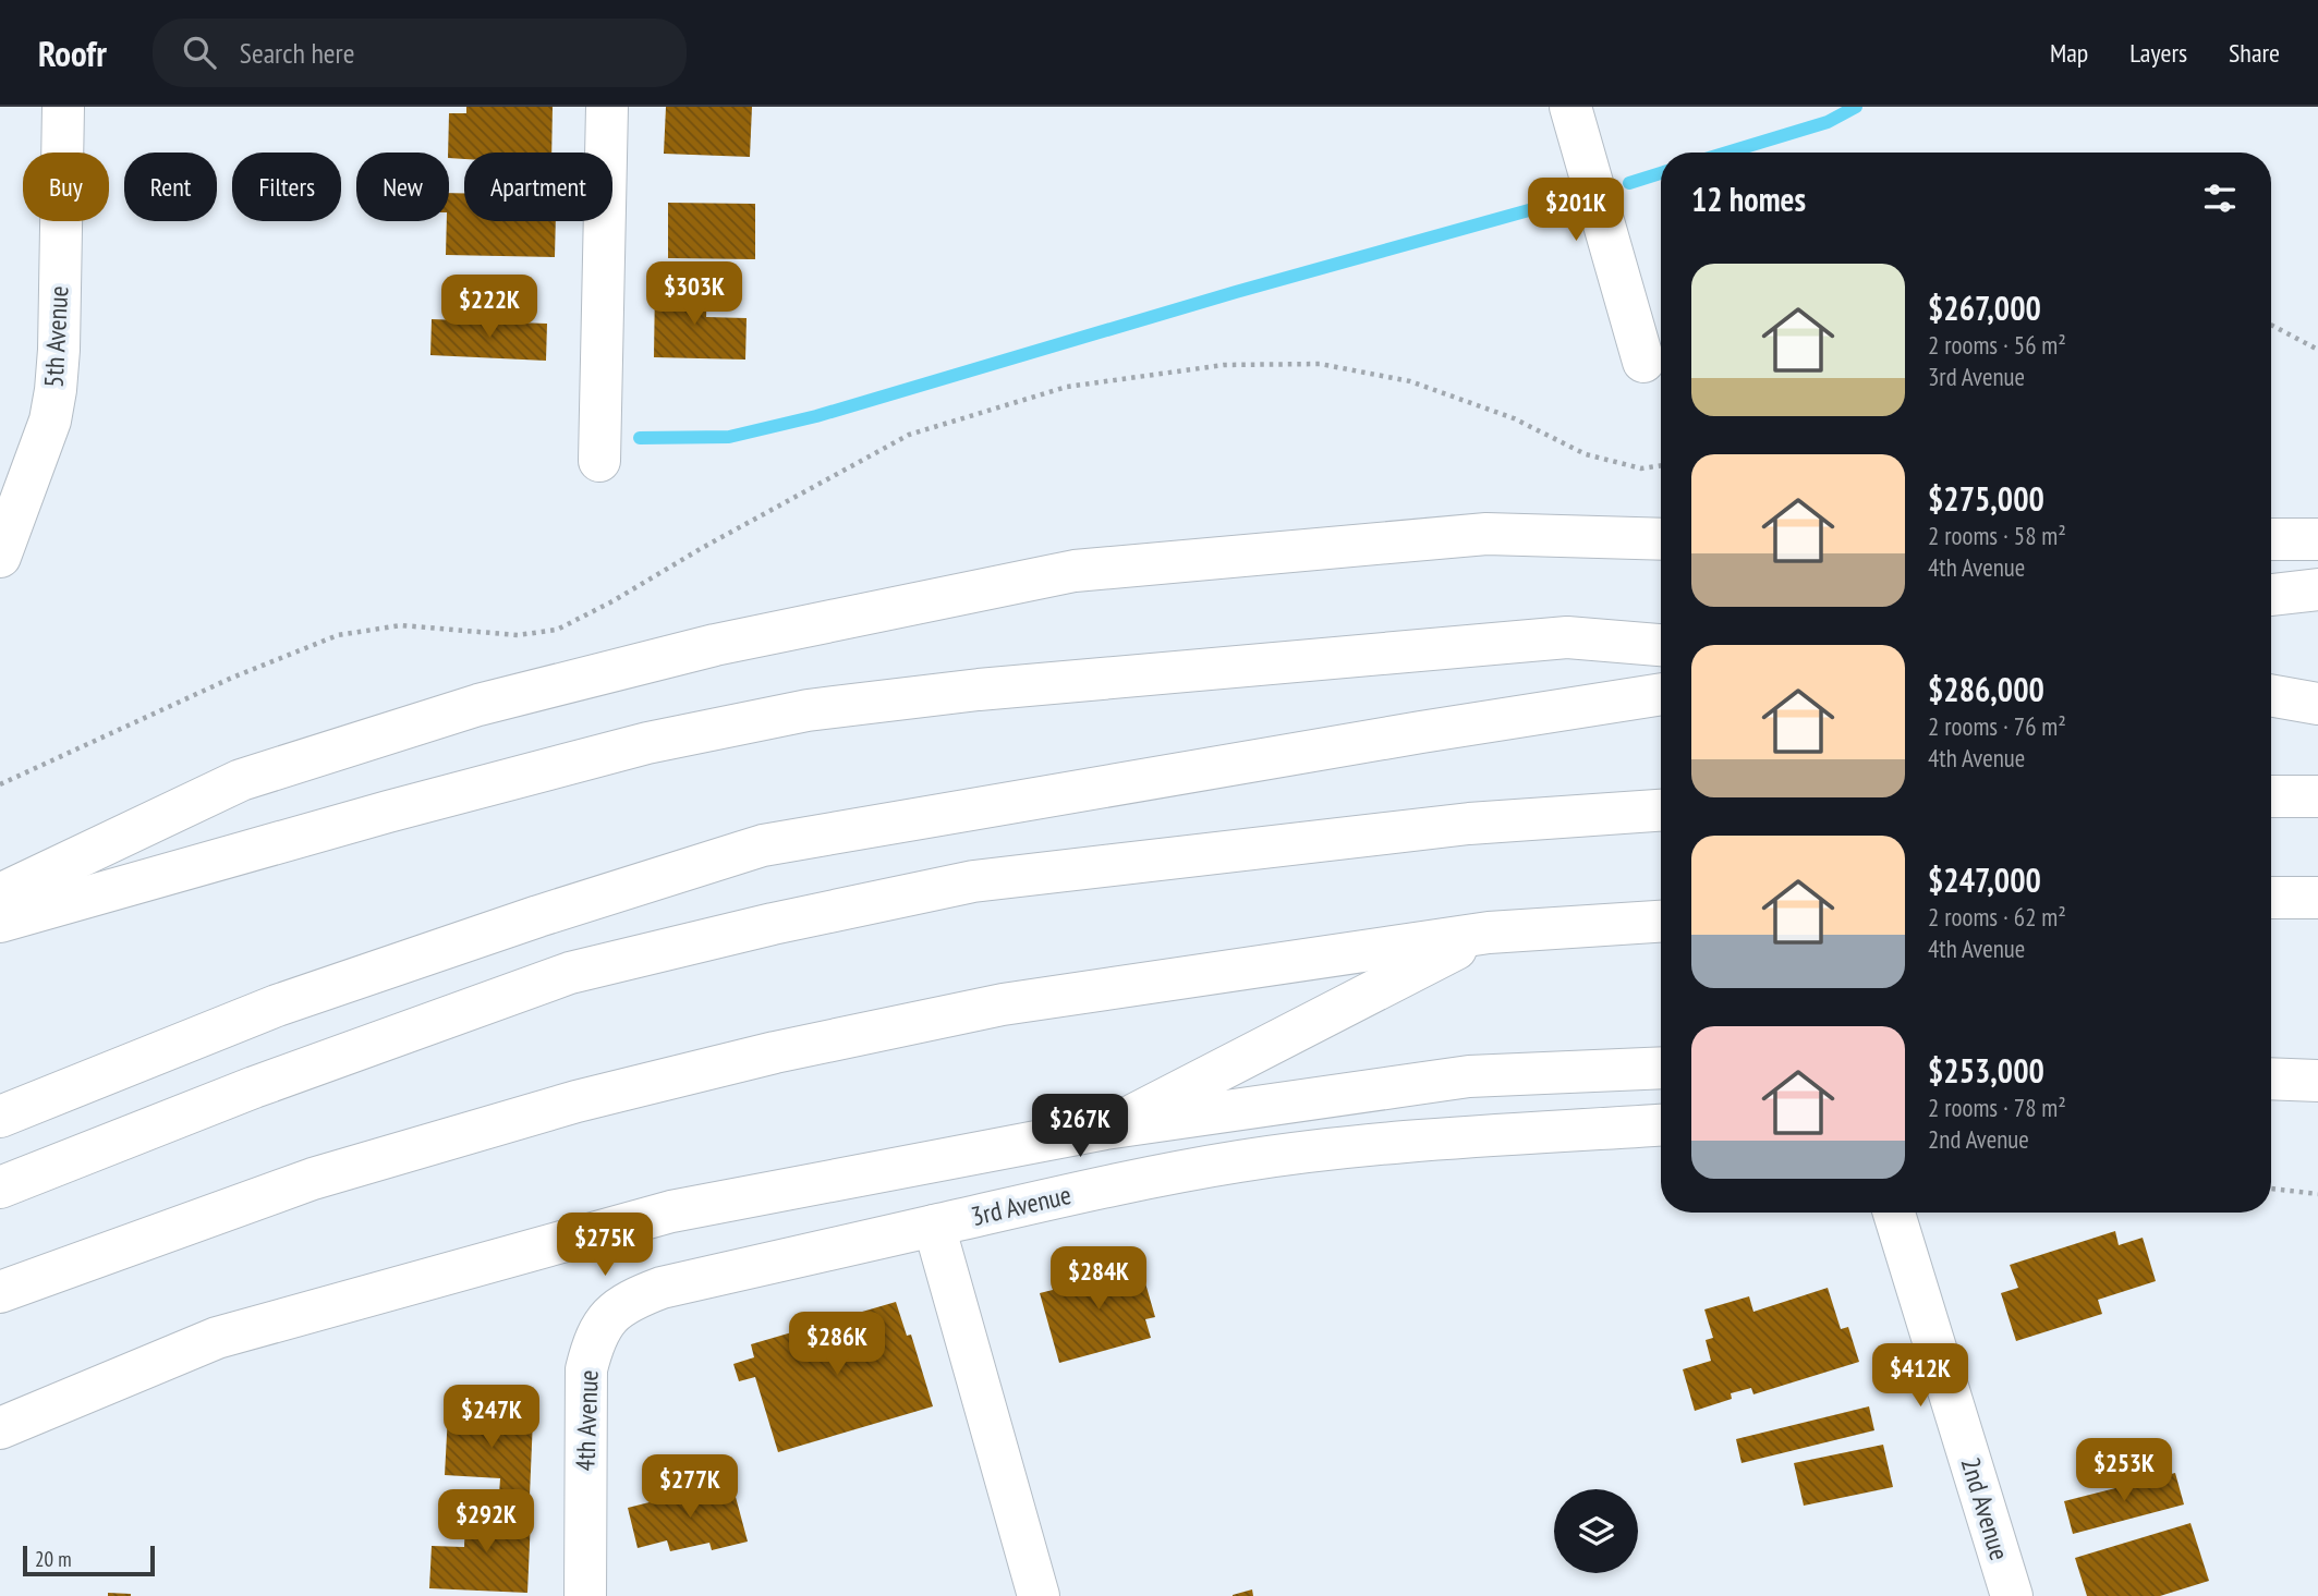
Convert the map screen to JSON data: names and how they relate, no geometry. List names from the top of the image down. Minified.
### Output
{"streets":{"main road":["5th Avenue","3rd Avenue","4th Avenue","2nd Avenue"]},"crossings":[["3rd Avenue","4th Avenue"]],"scale_bar":"20 m","page":{"header":"Roofr","search":"Search here","nav":["Map","Layers","Share"],"chip":["Buy","Rent","Filters","New","Apartment"],"heading":"12 homes","price":["$201K","$303K","$222K","$267K","$275K","$284K","$286K","$412K","$247K","$253K","$277K","$292K"],"list":[{"name":"$267,000","note":"2 rooms · 56 m² · 3rd Avenue"},{"name":"$275,000","note":"2 rooms · 58 m² · 4th Avenue"},{"name":"$286,000","note":"2 rooms · 76 m² · 4th Avenue"},{"name":"$247,000","note":"2 rooms · 62 m² · 4th Avenue"},{"name":"$253,000","note":"2 rooms · 78 m² · 2nd Avenue"}],"scale":"20 m"}}
